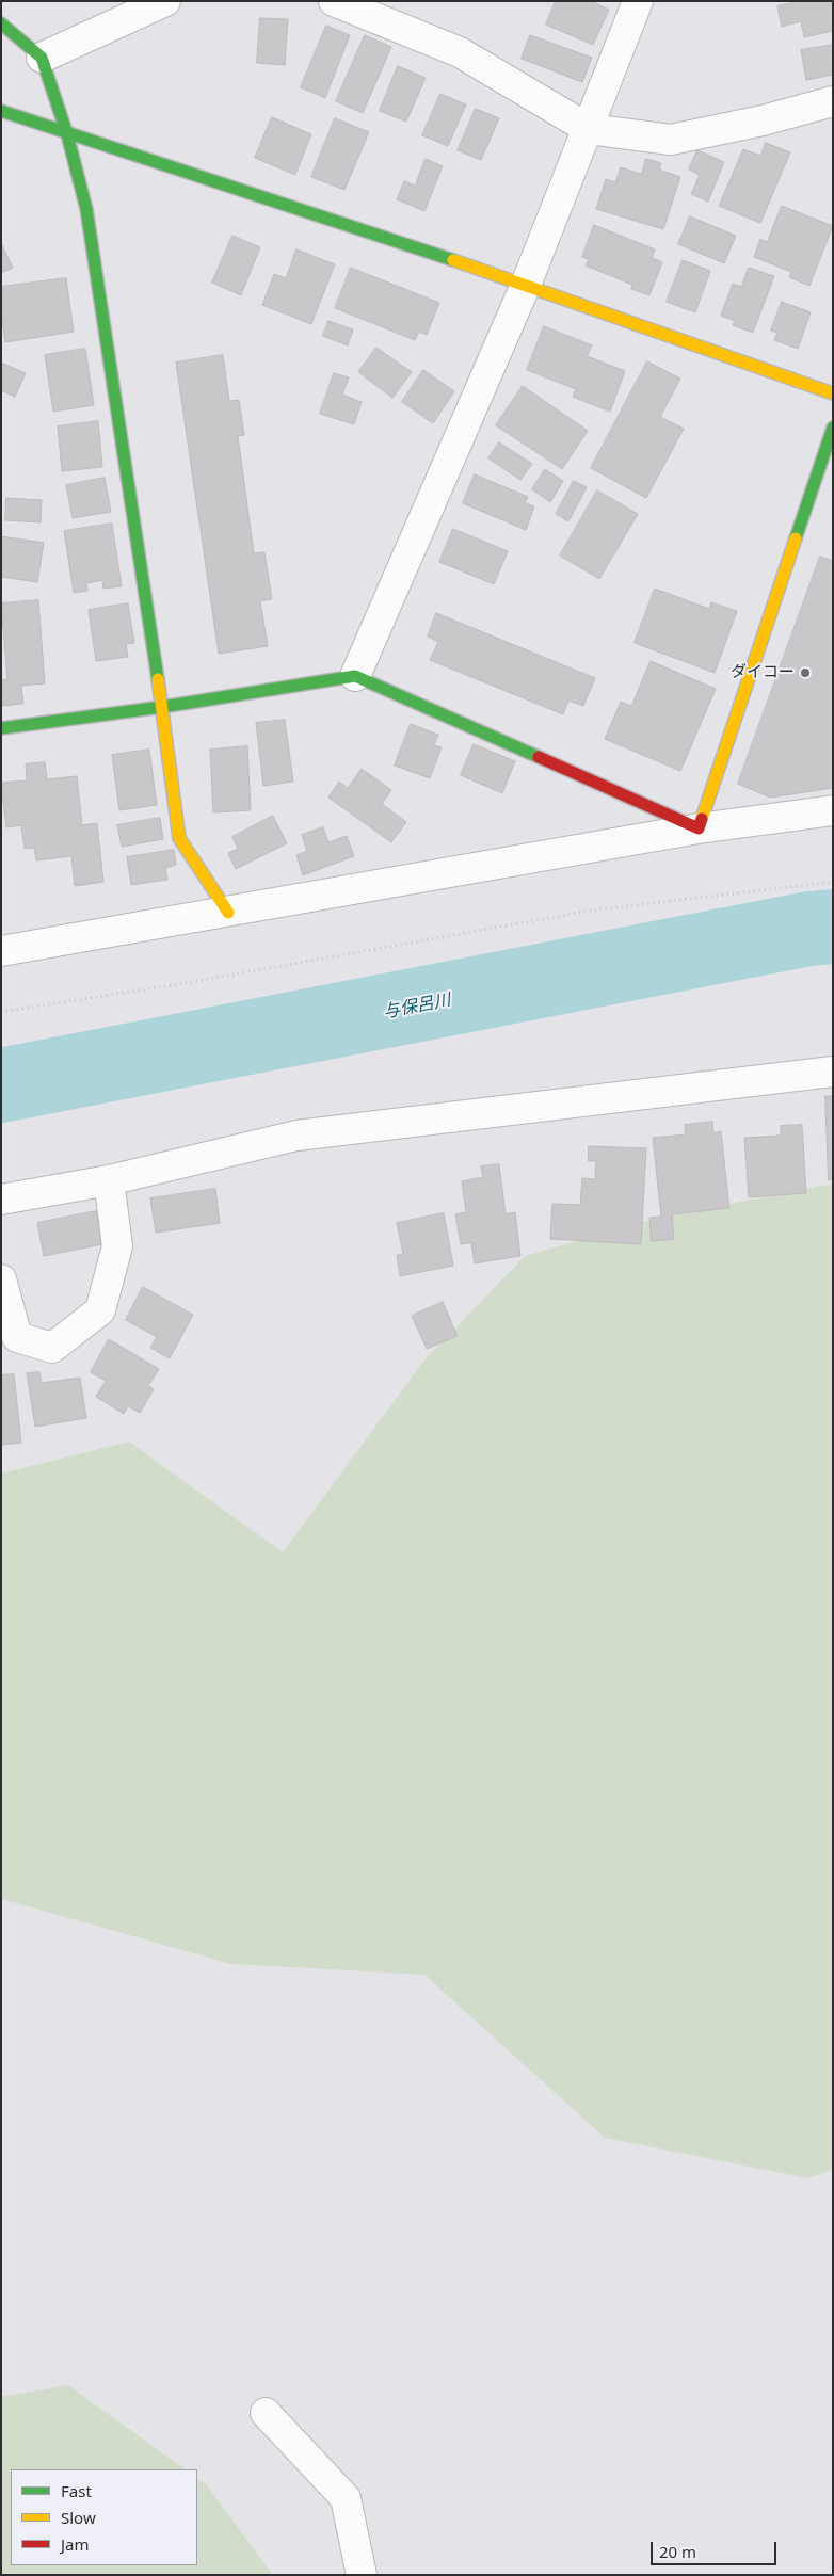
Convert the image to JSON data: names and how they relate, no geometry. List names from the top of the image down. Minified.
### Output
{"water":["与保呂川"],"places":["ダイコー"],"legend":["Fast","Slow","Jam"],"scale_bar":"20 m"}
